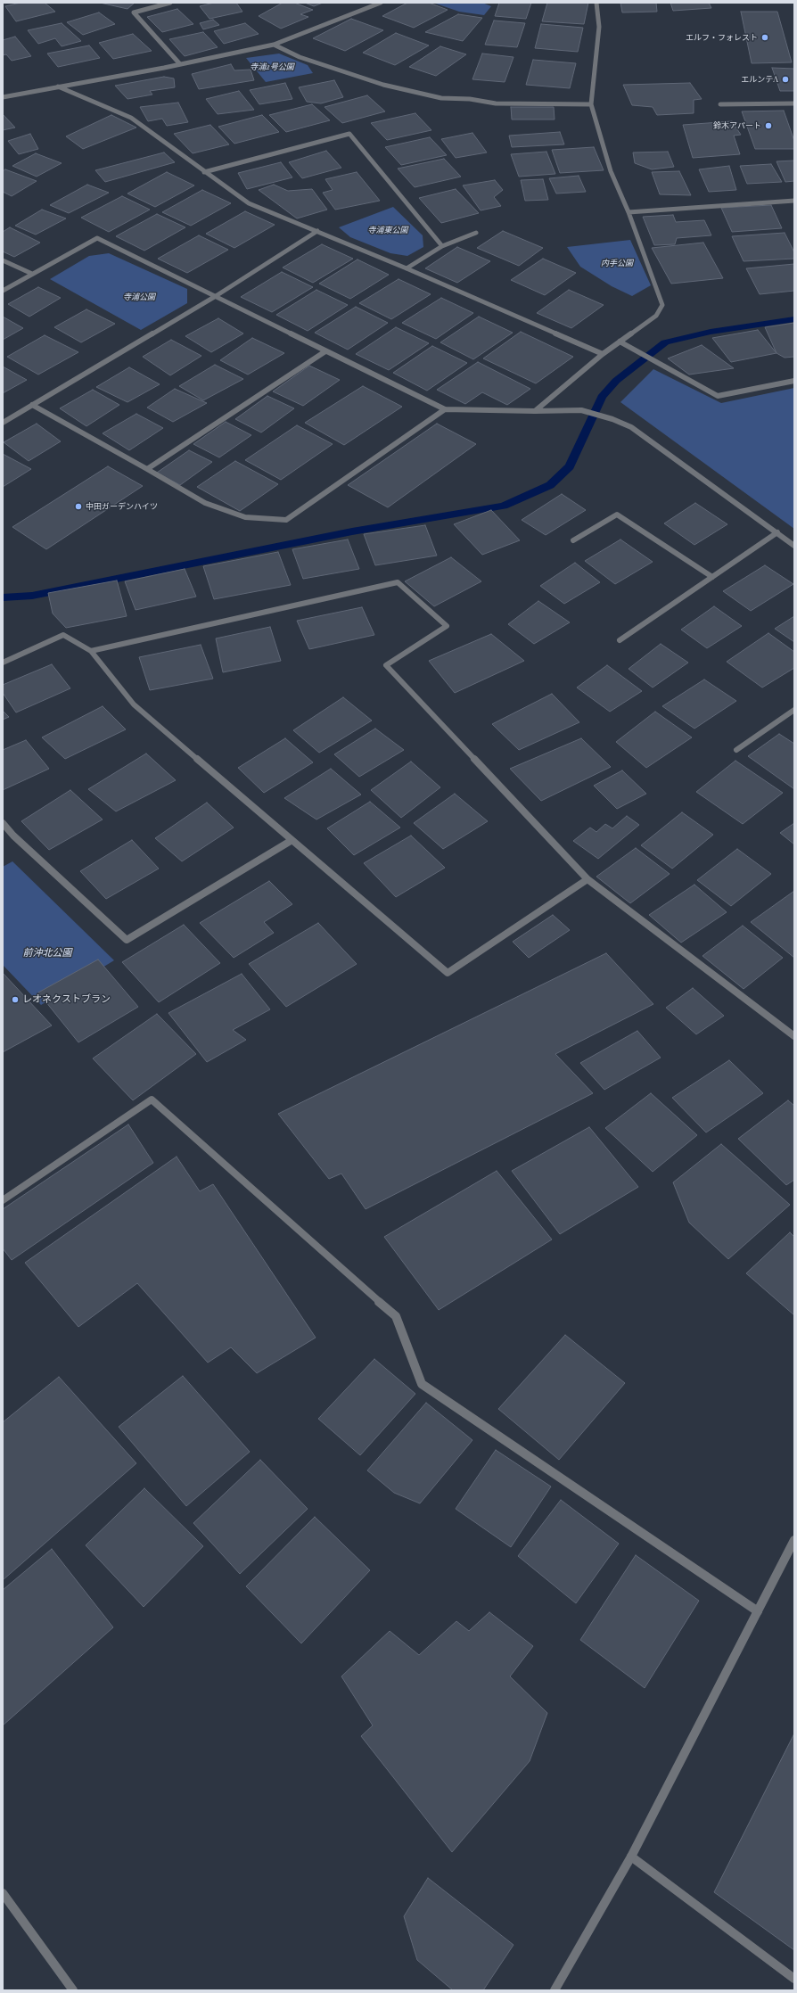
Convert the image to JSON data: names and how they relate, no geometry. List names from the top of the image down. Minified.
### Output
{"parks":["寺浦2号公園","寺浦東公園","内手公園","寺浦公園","前沖北公園"],"places":["エルフ・フォレスト","エルンテA","鈴木アパート","中田ガーデンハイツ","レオネクストブラン"]}
